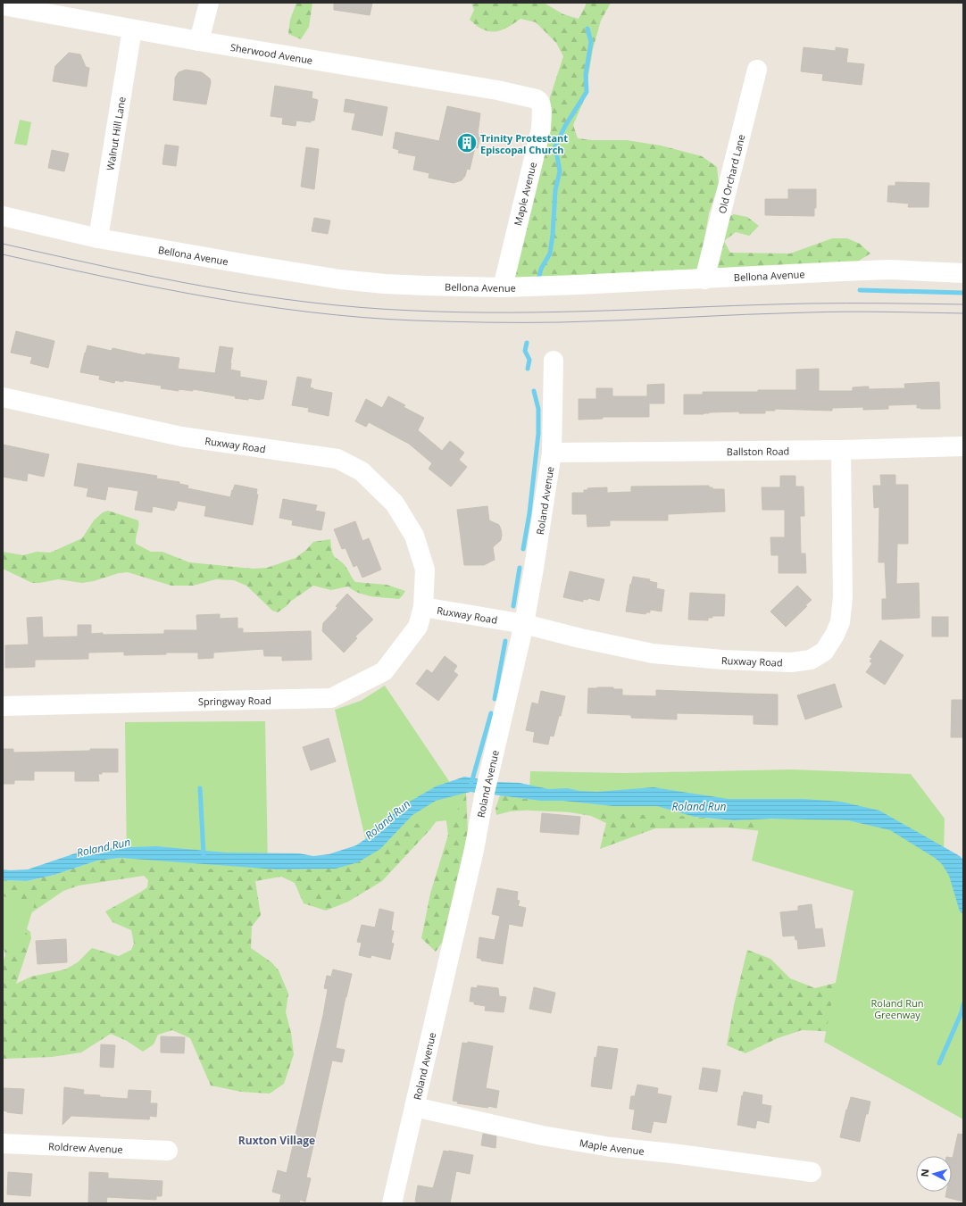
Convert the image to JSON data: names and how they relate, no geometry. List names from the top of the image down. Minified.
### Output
{"streets":{"street":["Sherwood Avenue","Walnut Hill Lane","Old Orchard Lane","Maple Avenue","Bellona Avenue","Ruxway Road","Ballston Road","Roland Avenue","Springway Road","Roldrew Avenue"]},"crossings":[["Sherwood Avenue","Walnut Hill Lane"],["Sherwood Avenue","Maple Avenue"],["Walnut Hill Lane","Bellona Avenue"],["Old Orchard Lane","Bellona Avenue"],["Maple Avenue","Bellona Avenue"],["Maple Avenue","Roland Avenue"],["Ruxway Road","Ballston Road"],["Ruxway Road","Roland Avenue"],["Ruxway Road","Springway Road"],["Ballston Road","Roland Avenue"]],"districts":["Ruxton Village"],"water":["Roland Run"],"parks":["Roland Run Greenway"],"places":{"building":["Trinity Protestant Episcopal Church"]},"north":"left"}
